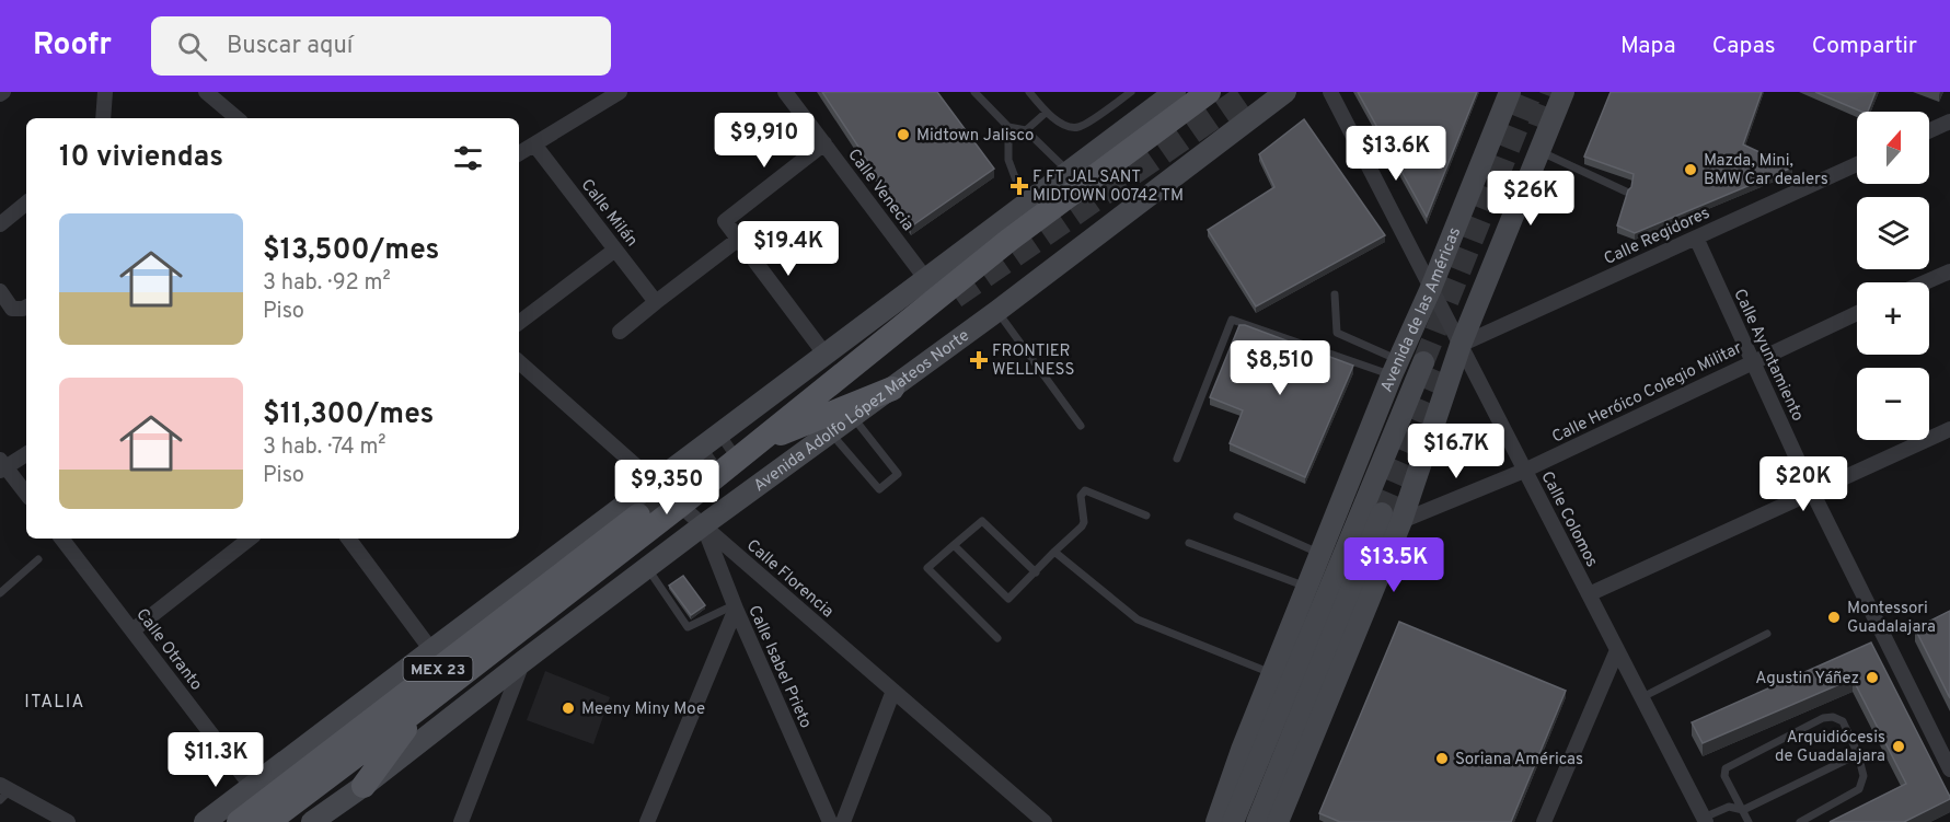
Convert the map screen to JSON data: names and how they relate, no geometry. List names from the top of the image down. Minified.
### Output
{"streets":{"main road":["Avenida de las Américas","Avenida Adolfo López Mateos Norte","MEX 23"],"street":["Calle Venecia","Calle Milán","Calle Regidores","Calle Ayuntamiento","Calle Heróico Colegio Militar","Calle Colomos","Calle Florencia","Calle Otranto","Calle Isabel Prieto"]},"crossings":[["Calle Regidores","Calle Ayuntamiento"],["Calle Regidores","Calle Colomos"],["Avenida de las Américas","Calle Colomos"],["Calle Ayuntamiento","Calle Heróico Colegio Militar"],["Calle Heróico Colegio Militar","Calle Colomos"],["Avenida Adolfo López Mateos Norte","Calle Florencia"],["Avenida Adolfo López Mateos Norte","Calle Isabel Prieto"],["Calle Florencia","Calle Isabel Prieto"]],"districts":["ITALIA"],"places":{"other":["Midtown Jalisco","Mazda, Mini, BMW Car dealers","Montessori Guadalajara","Agustin Yáñez","Meeny Miny Moe","Arquidiócesis de Guadalajara","Soriana Américas"],"health":["F FT JAL SANT MIDTOWN 00742 TM","FRONTIER WELLNESS"]},"north":"top","page":{"header":"Roofr","search":"Buscar aquí","nav":["Mapa","Capas","Compartir"],"map_buttons":["+","−"],"price":["$9,910","$13.6K","$26K","$19.4K","$8,510","$16.7K","$20K","$9,350","$13.5K","$11.3K"],"heading":"10 viviendas","list":[{"name":"$13,500/mes","note":"3 hab. · 92 m² · Piso"},{"name":"$11,300/mes","note":"3 hab. · 74 m² · Piso"}]}}
